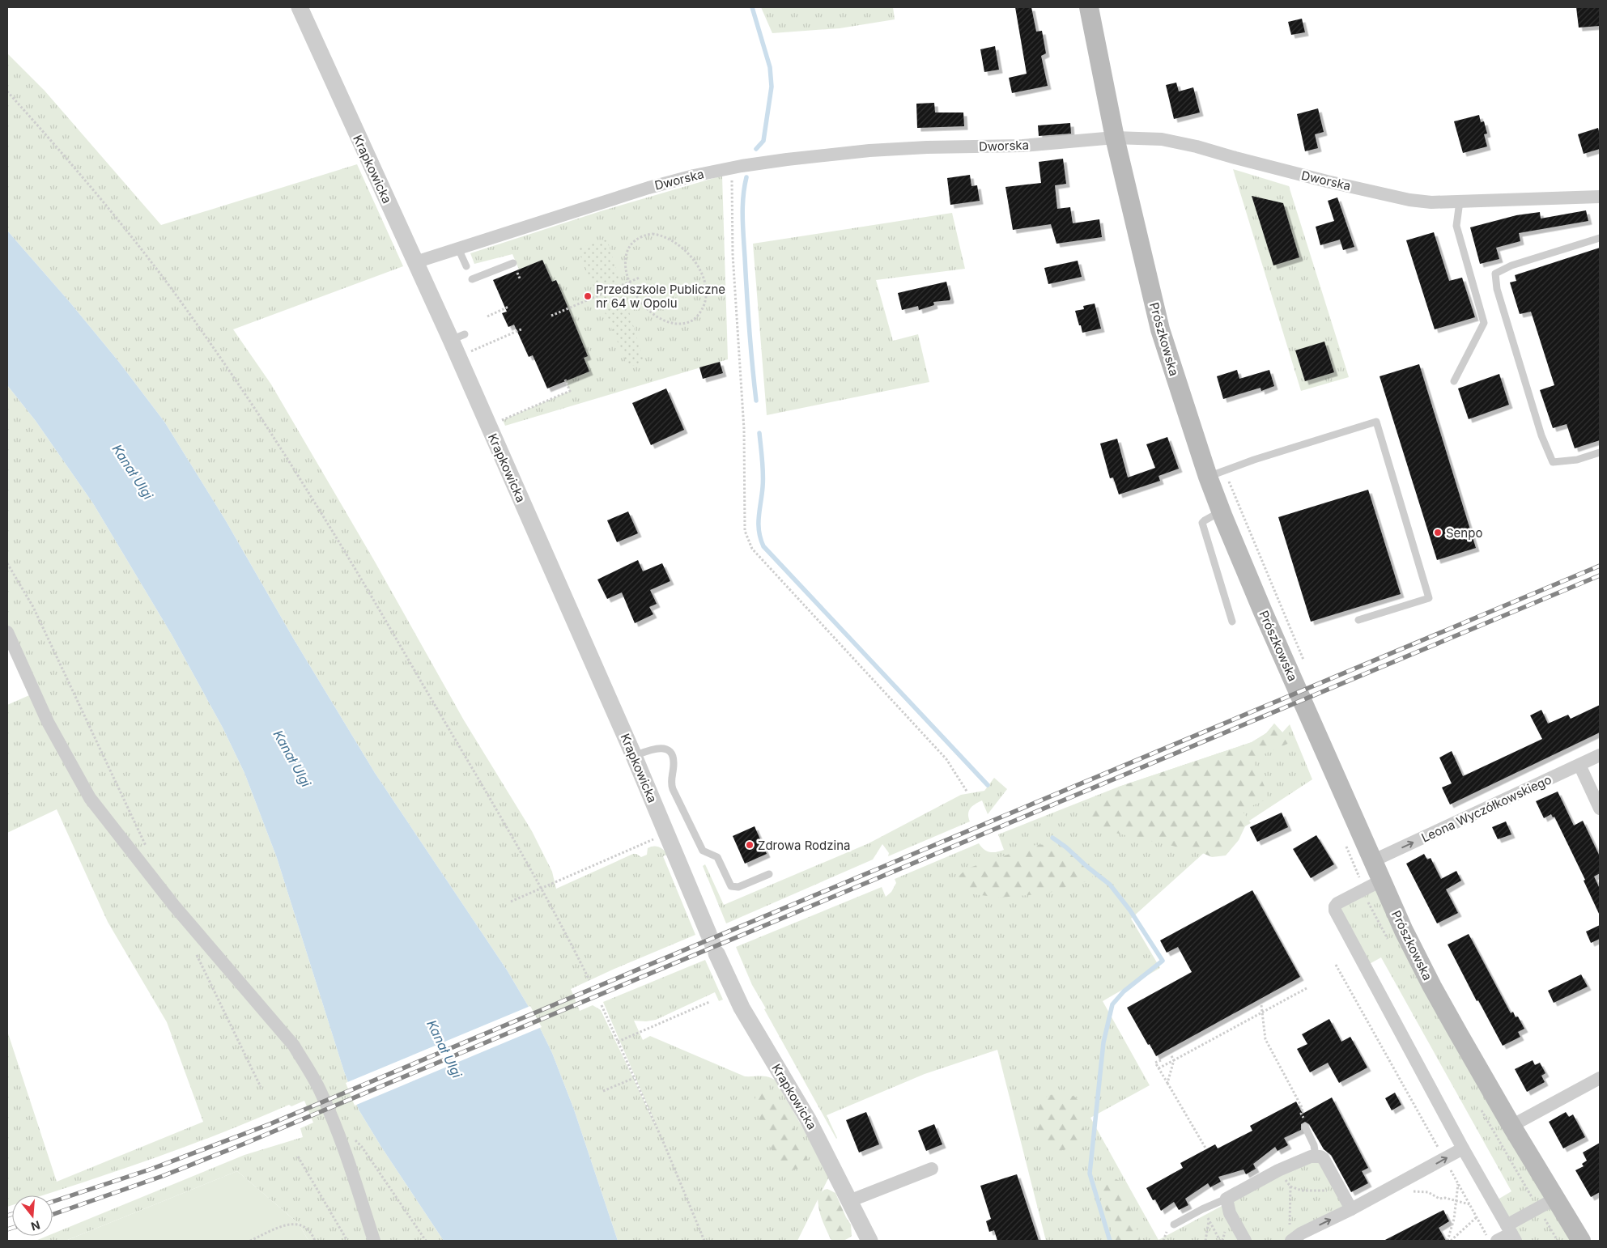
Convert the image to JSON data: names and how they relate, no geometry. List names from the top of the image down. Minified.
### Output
{"streets":{"main road":["Prószkowska"],"street":["Dworska","Krapkowicka","Leona Wyczółkowskiego"]},"crossings":[["Dworska","Krapkowicka"],["Dworska","Prószkowska"],["Prószkowska","Leona Wyczółkowskiego"]],"one_way":["Leona Wyczółkowskiego"],"water":["Kanał Ulgi"],"places":["Przedszkole Publiczne nr 64 w Opolu","Senpo","Zdrowa Rodzina"],"north":"bottom"}
